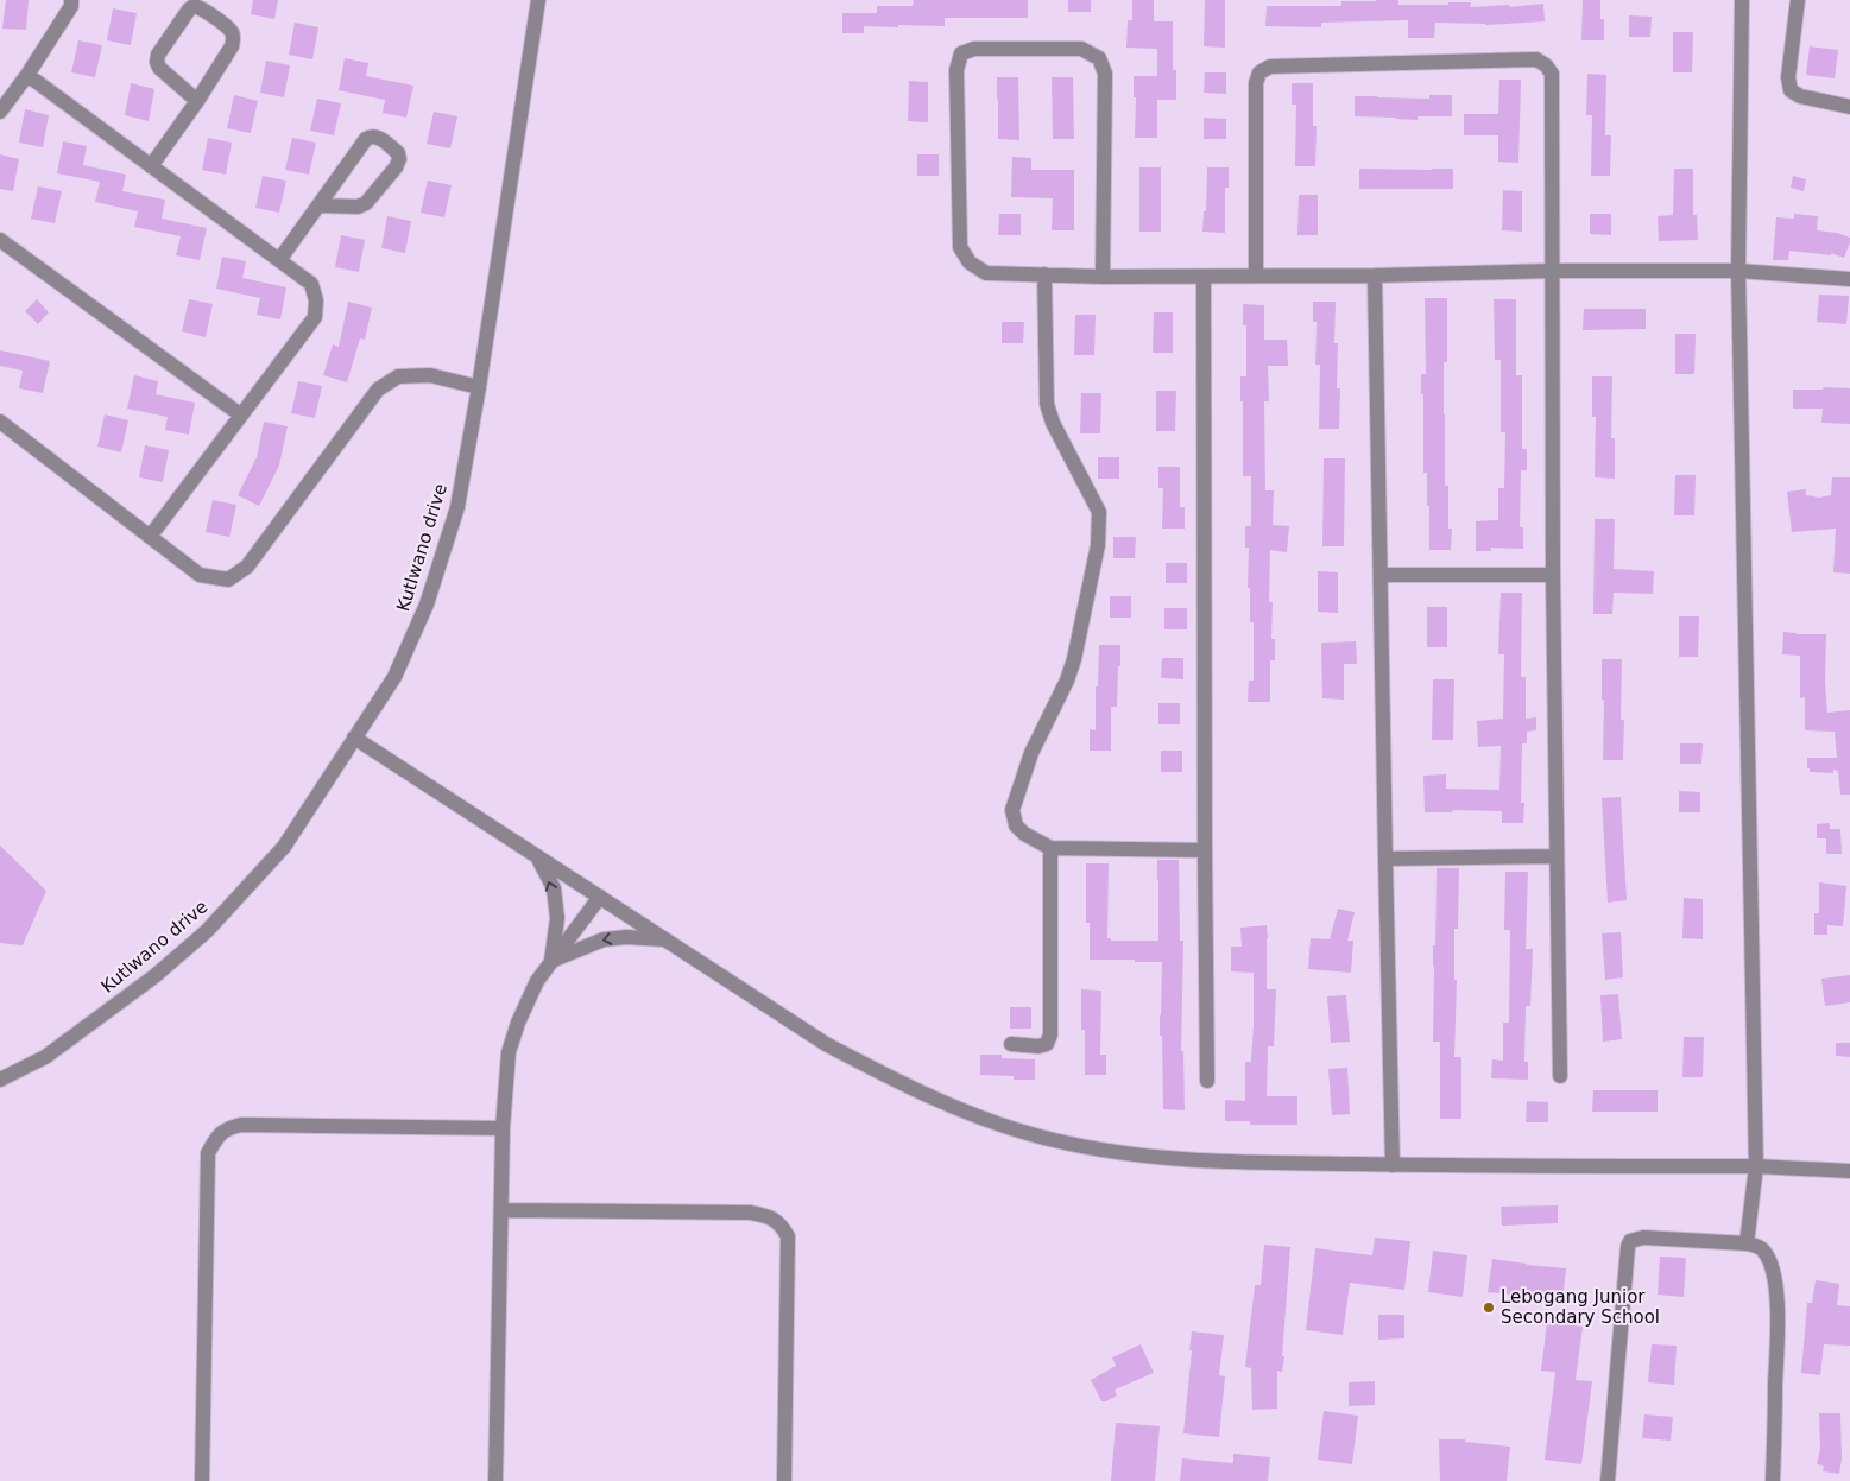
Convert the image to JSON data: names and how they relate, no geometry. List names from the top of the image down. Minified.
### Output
{"streets":{"street":["Kutlwano drive"]},"places":["Lebogang Junior Secondary School"]}
